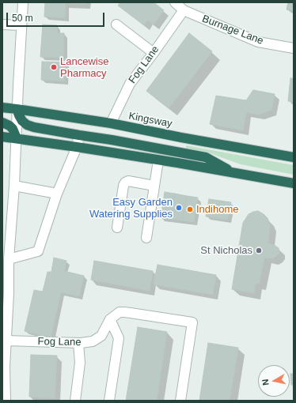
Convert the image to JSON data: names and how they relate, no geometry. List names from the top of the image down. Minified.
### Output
{"streets":{"highway":["Kingsway"],"street":["Burnage Lane","Fog Lane"]},"crossings":[["Burnage Lane","Fog Lane"],["Fog Lane","Kingsway"]],"places":["Lancewise Pharmacy","Easy Garden Watering Supplies","Indihome","St Nicholas"],"scale_bar":"50 m","north":"left"}
